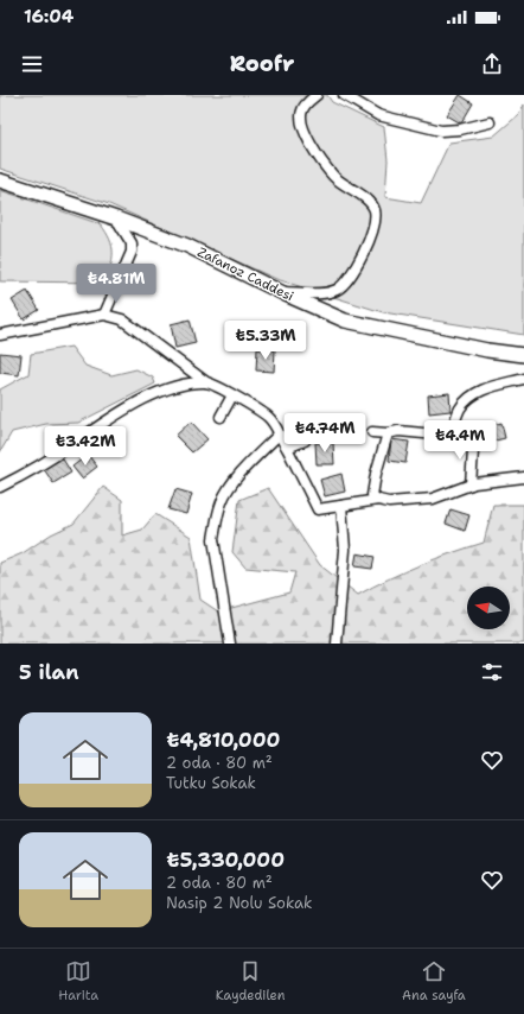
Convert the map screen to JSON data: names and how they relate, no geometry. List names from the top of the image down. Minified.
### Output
{"streets":{"street":["Zafanoz Caddesi"]},"north":"left","page":{"status":"16:04","header":"Roofr","price":["₺4.81M","₺5.33M","₺4.74M","₺4.4M","₺3.42M"],"heading":"5 ilan","list":[{"name":"₺4,810,000","note":"2 oda · 80 m² · Tutku Sokak"},{"name":"₺5,330,000","note":"2 oda · 80 m² · Nasip 2 Nolu Sokak"}],"tabs":["Harita","Kaydedilen","Ana sayfa"]}}
